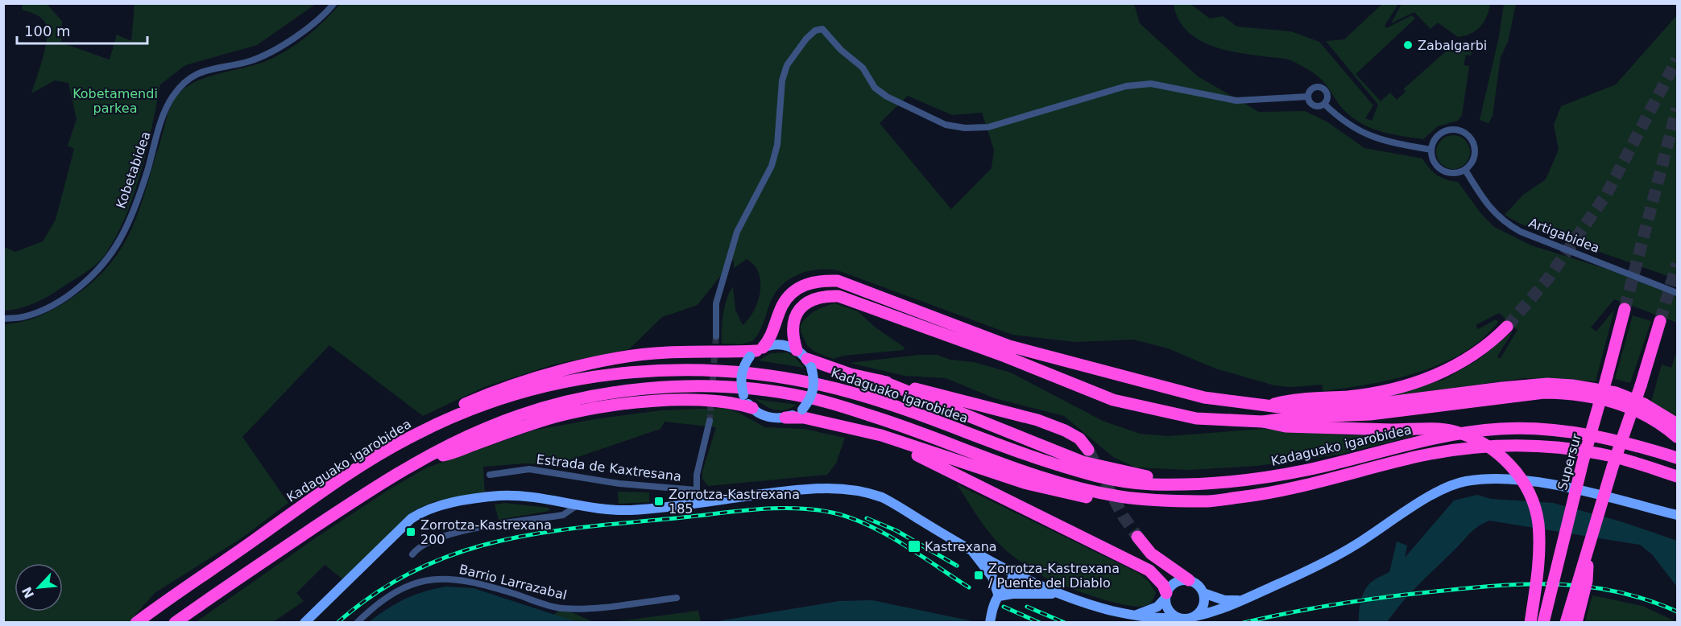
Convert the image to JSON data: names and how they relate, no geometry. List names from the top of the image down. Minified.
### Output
{"streets":{"highway":["Kadaguako igarobidea","Supersur"],"street":["Kobetabidea","Artigabidea","Estrada de Kaxtresana","Barrio Larrazabal"]},"parks":["Kobetamendi parkea"],"places":{"other":["Zabalgarbi"],"transit":["Zorrotza-Kastrexana 185","Zorrotza-Kastrexana 200","Kastrexana","Zorrotza-Kastrexana / Puente del Diablo"]},"scale_bar":"100 m","north":"bottom left"}
